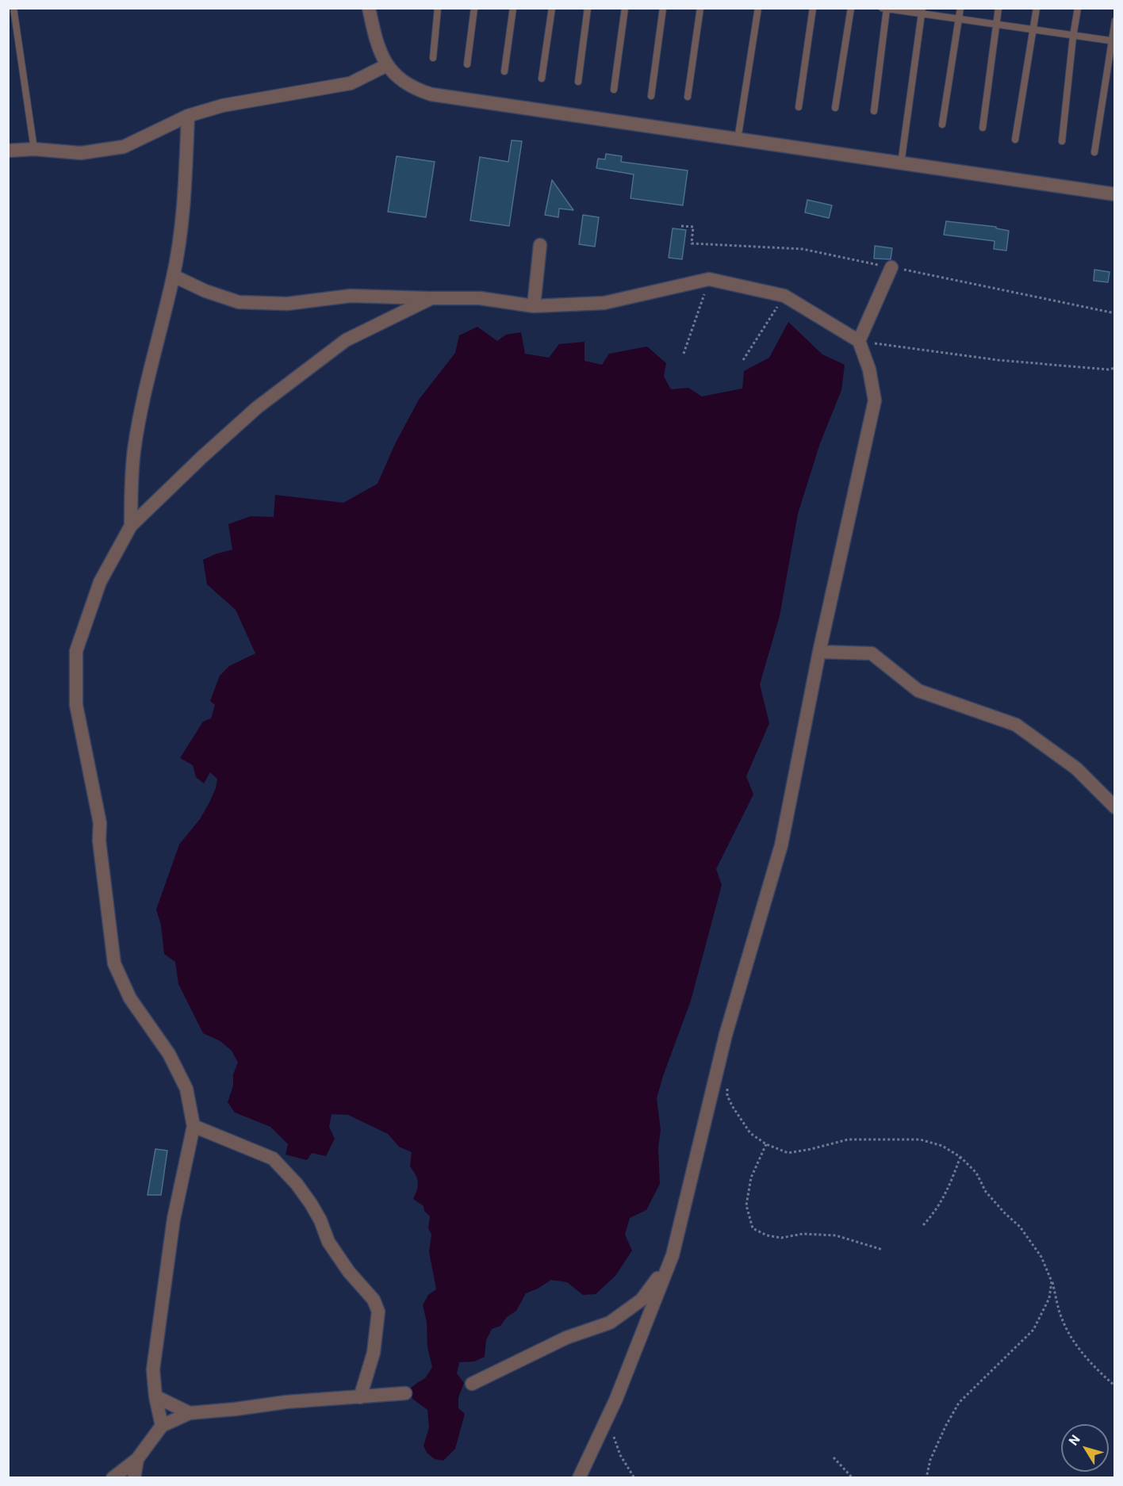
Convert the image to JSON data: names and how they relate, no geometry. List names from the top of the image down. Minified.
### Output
{"north":"top left"}
